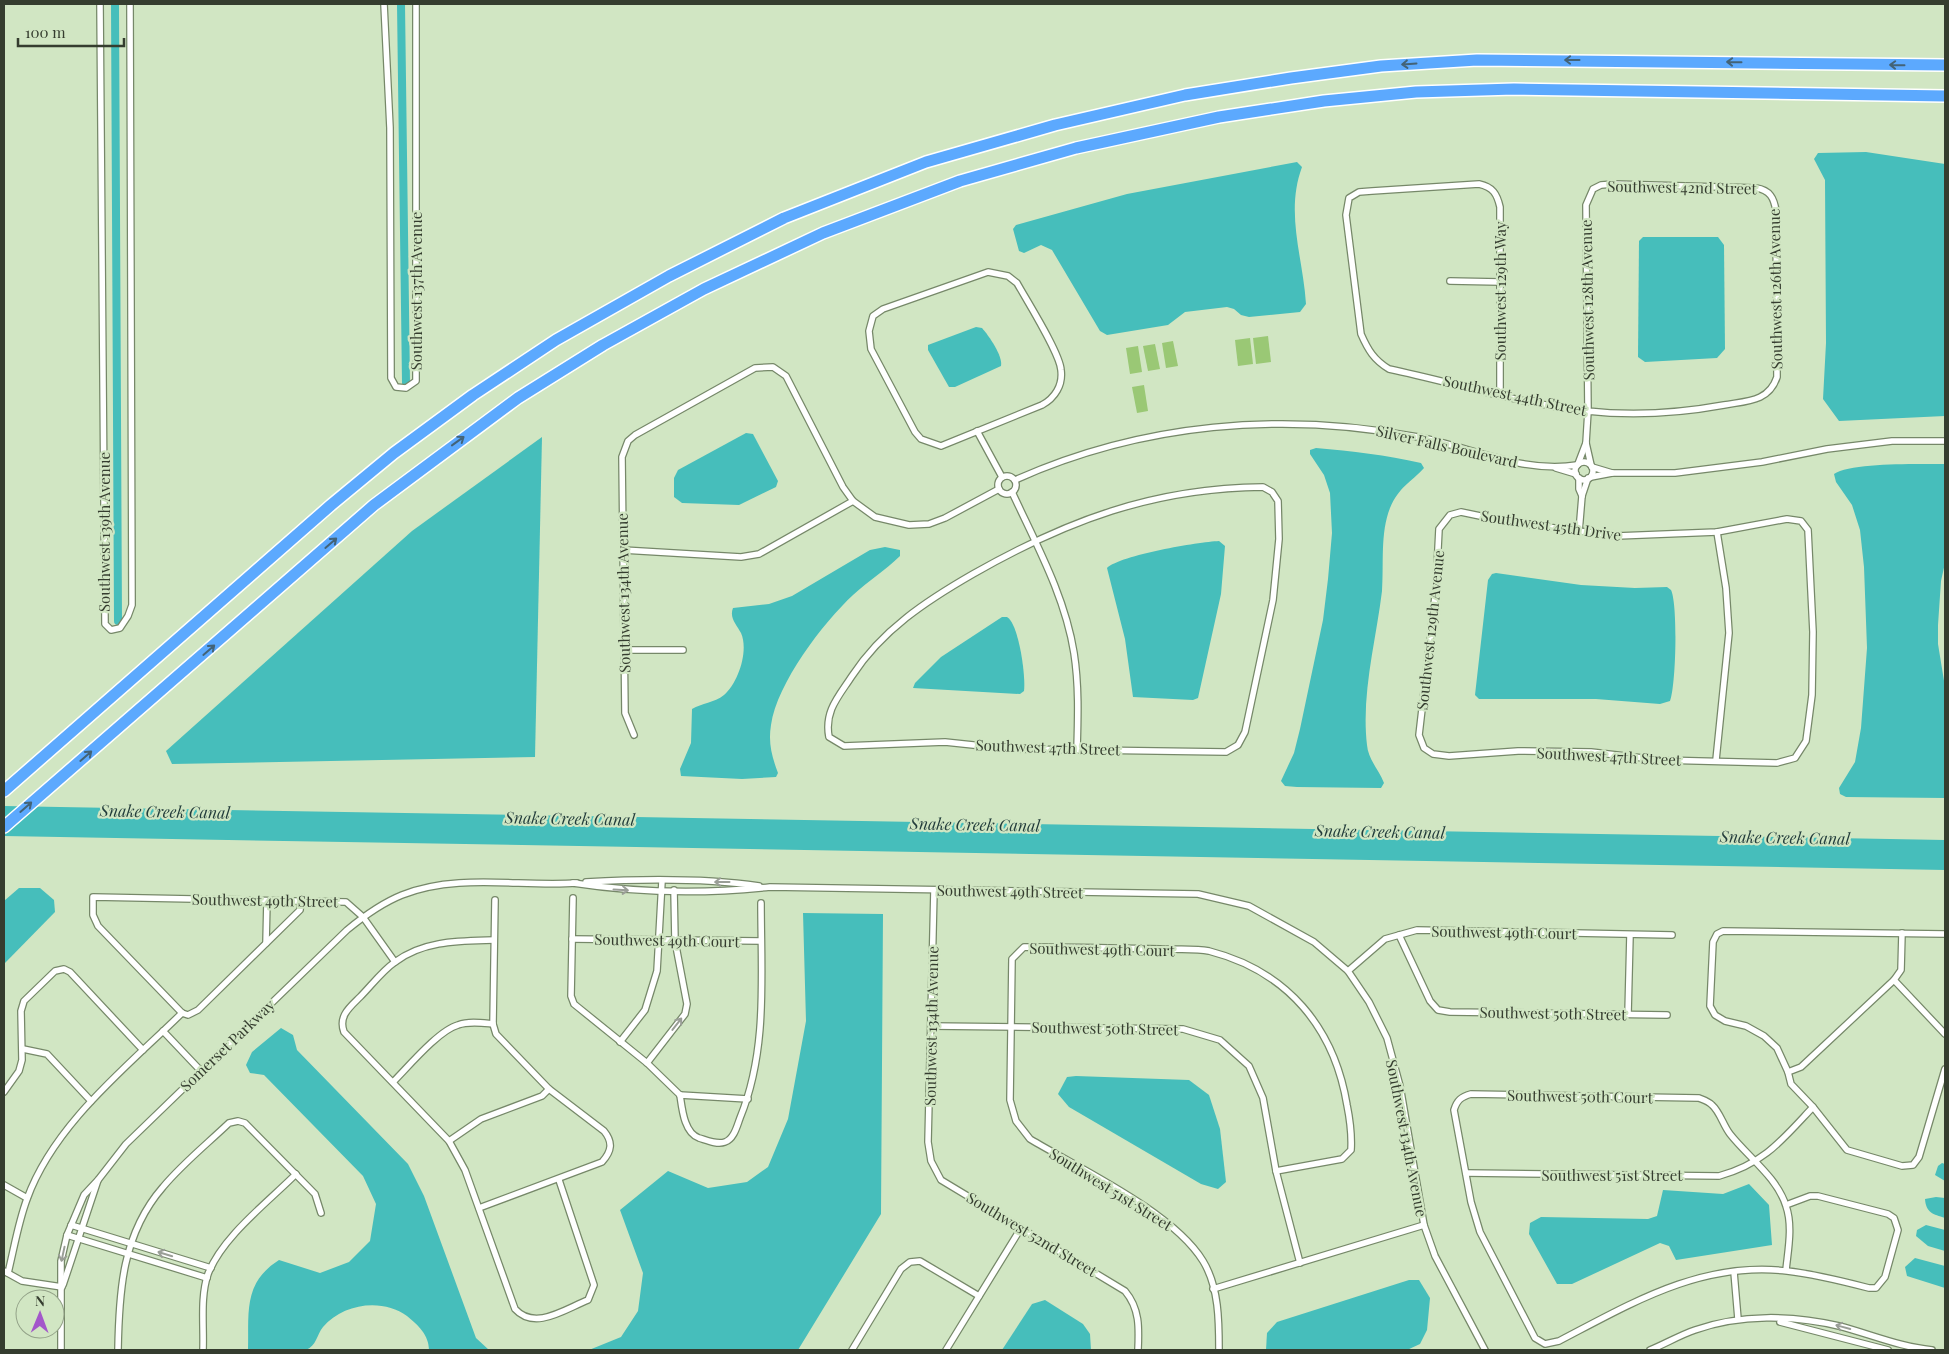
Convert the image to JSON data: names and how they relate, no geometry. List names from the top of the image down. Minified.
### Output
{"streets":{"street":["Southwest 42nd Street","Southwest 126th Avenue","Southwest 137th Avenue","Southwest 129th Way","Southwest 128th Avenue","Southwest 44th Street","Silver Falls Boulevard","Southwest 45th Drive","Southwest 139th Avenue","Southwest 134th Avenue","Southwest 129th Avenue","Southwest 47th Street","Southwest 49th Street","Southwest 49th Court","Southwest 50th Street","Somerset Parkway","Southwest 50th Court","Southwest 51st Street","Southwest 52nd Street"]},"crossings":[["Southwest 42nd Street","Southwest 126th Avenue"],["Southwest 42nd Street","Southwest 128th Avenue"],["Southwest 126th Avenue","Southwest 44th Street"],["Southwest 129th Way","Southwest 44th Street"],["Southwest 128th Avenue","Southwest 44th Street"],["Southwest 128th Avenue","Silver Falls Boulevard"],["Southwest 45th Drive","Southwest 129th Avenue"],["Southwest 45th Drive","Southwest 47th Street"],["Southwest 134th Avenue","Southwest 49th Street"],["Southwest 134th Avenue","Southwest 49th Court"],["Southwest 134th Avenue","Southwest 50th Street"],["Southwest 134th Avenue","Southwest 52nd Street"],["Southwest 129th Avenue","Southwest 47th Street"],["Southwest 49th Street","Somerset Parkway"],["Southwest 49th Court","Southwest 50th Street"],["Southwest 49th Court","Southwest 51st Street"],["Southwest 50th Street","Southwest 51st Street"],["Southwest 50th Court","Southwest 51st Street"]],"water":["Snake Creek Canal"],"scale_bar":"100 m","north":"top"}
